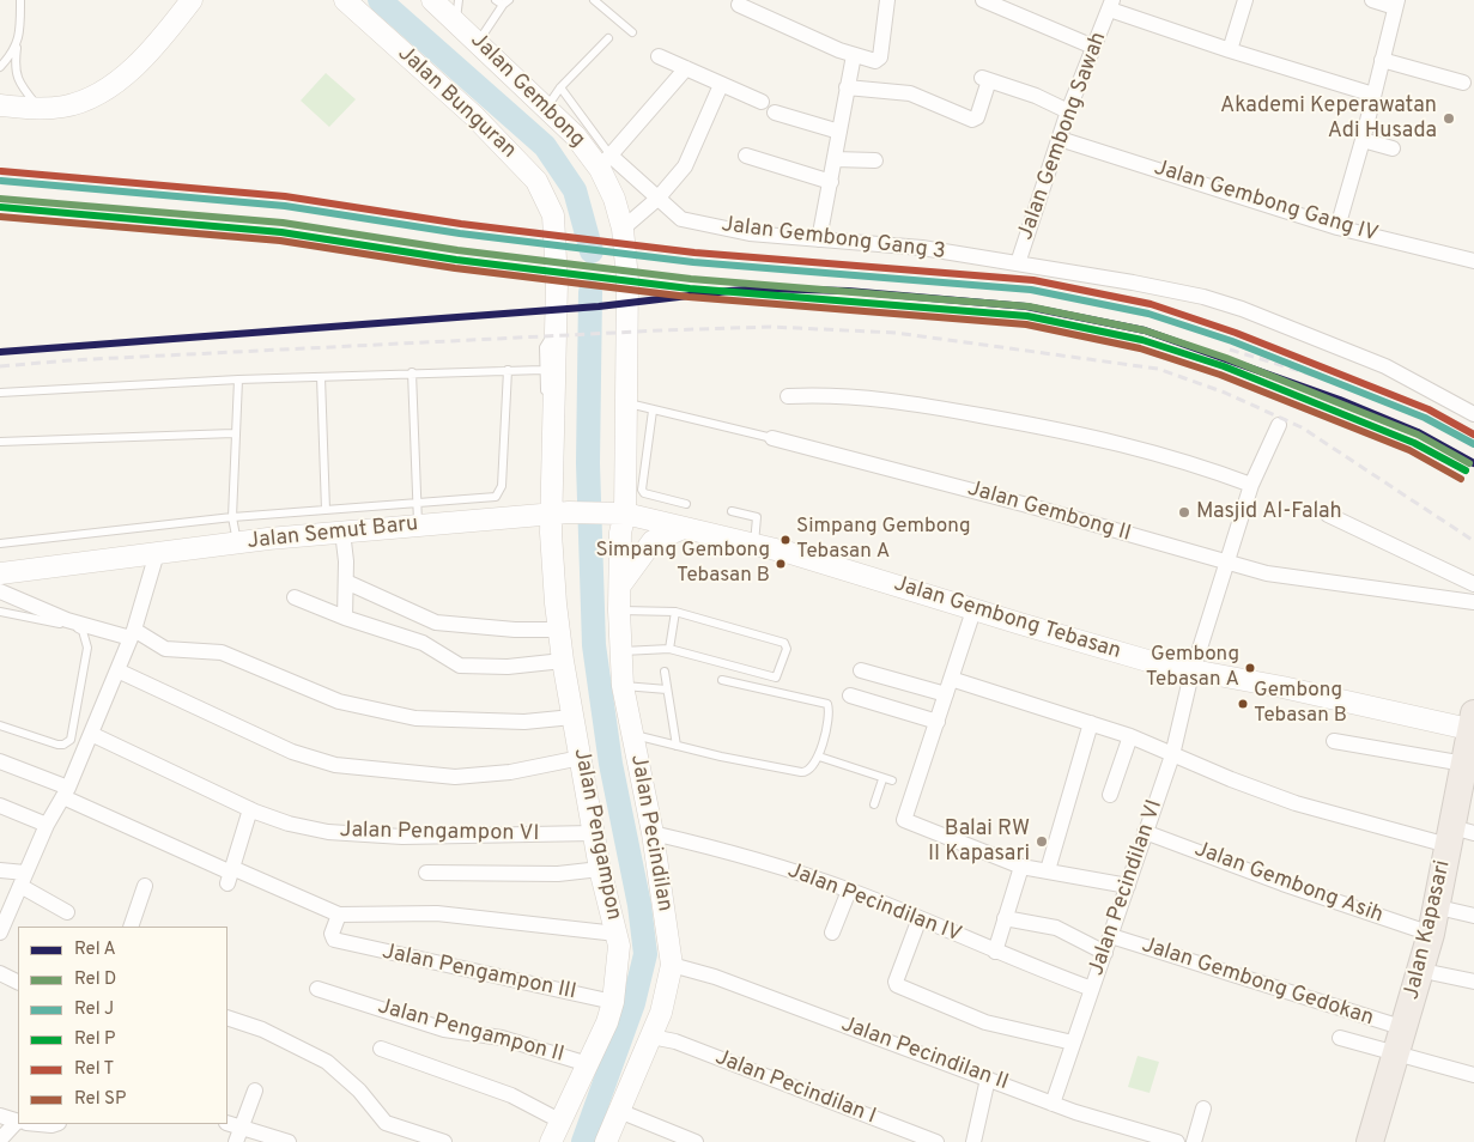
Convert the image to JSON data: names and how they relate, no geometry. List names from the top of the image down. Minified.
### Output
{"streets":{"highway":["Jalan Kapasari"],"main road":["Jalan Gembong","Jalan Bunguran","Jalan Semut Baru","Jalan Gembong Tebasan","Jalan Pecindilan","Jalan Pengampon"],"street":["Jalan Gembong Sawah","Jalan Gembong Gang IV","Jalan Gembong Gang 3","Jalan Gembong II","Jalan Pengampon VI","Jalan Gembong Asih","Jalan Pecindilan VI","Jalan Pecindilan IV","Jalan Pengampon III","Jalan Gembong Gedokan","Jalan Pengampon II","Jalan Pecindilan II","Jalan Pecindilan I"]},"crossings":[["Jalan Gembong","Jalan Gembong Gang 3"],["Jalan Gembong","Jalan Gembong II"],["Jalan Gembong","Jalan Semut Baru"],["Jalan Gembong","Jalan Gembong Tebasan"],["Jalan Gembong","Jalan Pecindilan"],["Jalan Gembong Sawah","Jalan Gembong Gang IV"],["Jalan Gembong Sawah","Jalan Gembong Gang 3"],["Jalan Gembong II","Jalan Pecindilan VI"],["Jalan Semut Baru","Jalan Gembong Tebasan"],["Jalan Semut Baru","Jalan Pecindilan"],["Jalan Semut Baru","Jalan Pengampon"],["Jalan Gembong Tebasan","Jalan Pecindilan"],["Jalan Gembong Tebasan","Jalan Pecindilan VI"],["Jalan Gembong Tebasan","Jalan Kapasari"],["Jalan Pengampon VI","Jalan Pengampon"],["Jalan Pecindilan","Jalan Pecindilan IV"],["Jalan Pecindilan","Jalan Pecindilan II"],["Jalan Pecindilan","Jalan Pecindilan I"],["Jalan Pengampon","Jalan Pengampon III"],["Jalan Pengampon","Jalan Pengampon II"],["Jalan Gembong Asih","Jalan Pecindilan VI"],["Jalan Gembong Asih","Jalan Kapasari"],["Jalan Pecindilan VI","Jalan Pecindilan IV"],["Jalan Pecindilan VI","Jalan Gembong Gedokan"],["Jalan Pecindilan VI","Jalan Pecindilan II"],["Jalan Kapasari","Jalan Gembong Gedokan"]],"places":["Akademi Keperawatan Adi Husada","Masjid Al-Falah","Simpang Gembong Tebasan A","Simpang Gembong Tebasan B","Gembong Tebasan A","Gembong Tebasan B","Balai RW II Kapasari"],"lines":["rail line T","rail line J","rail line D","rail line P","rail line SP","rail line A"],"legend":["Rel A","Rel D","Rel J","Rel P","Rel T","Rel SP"]}
